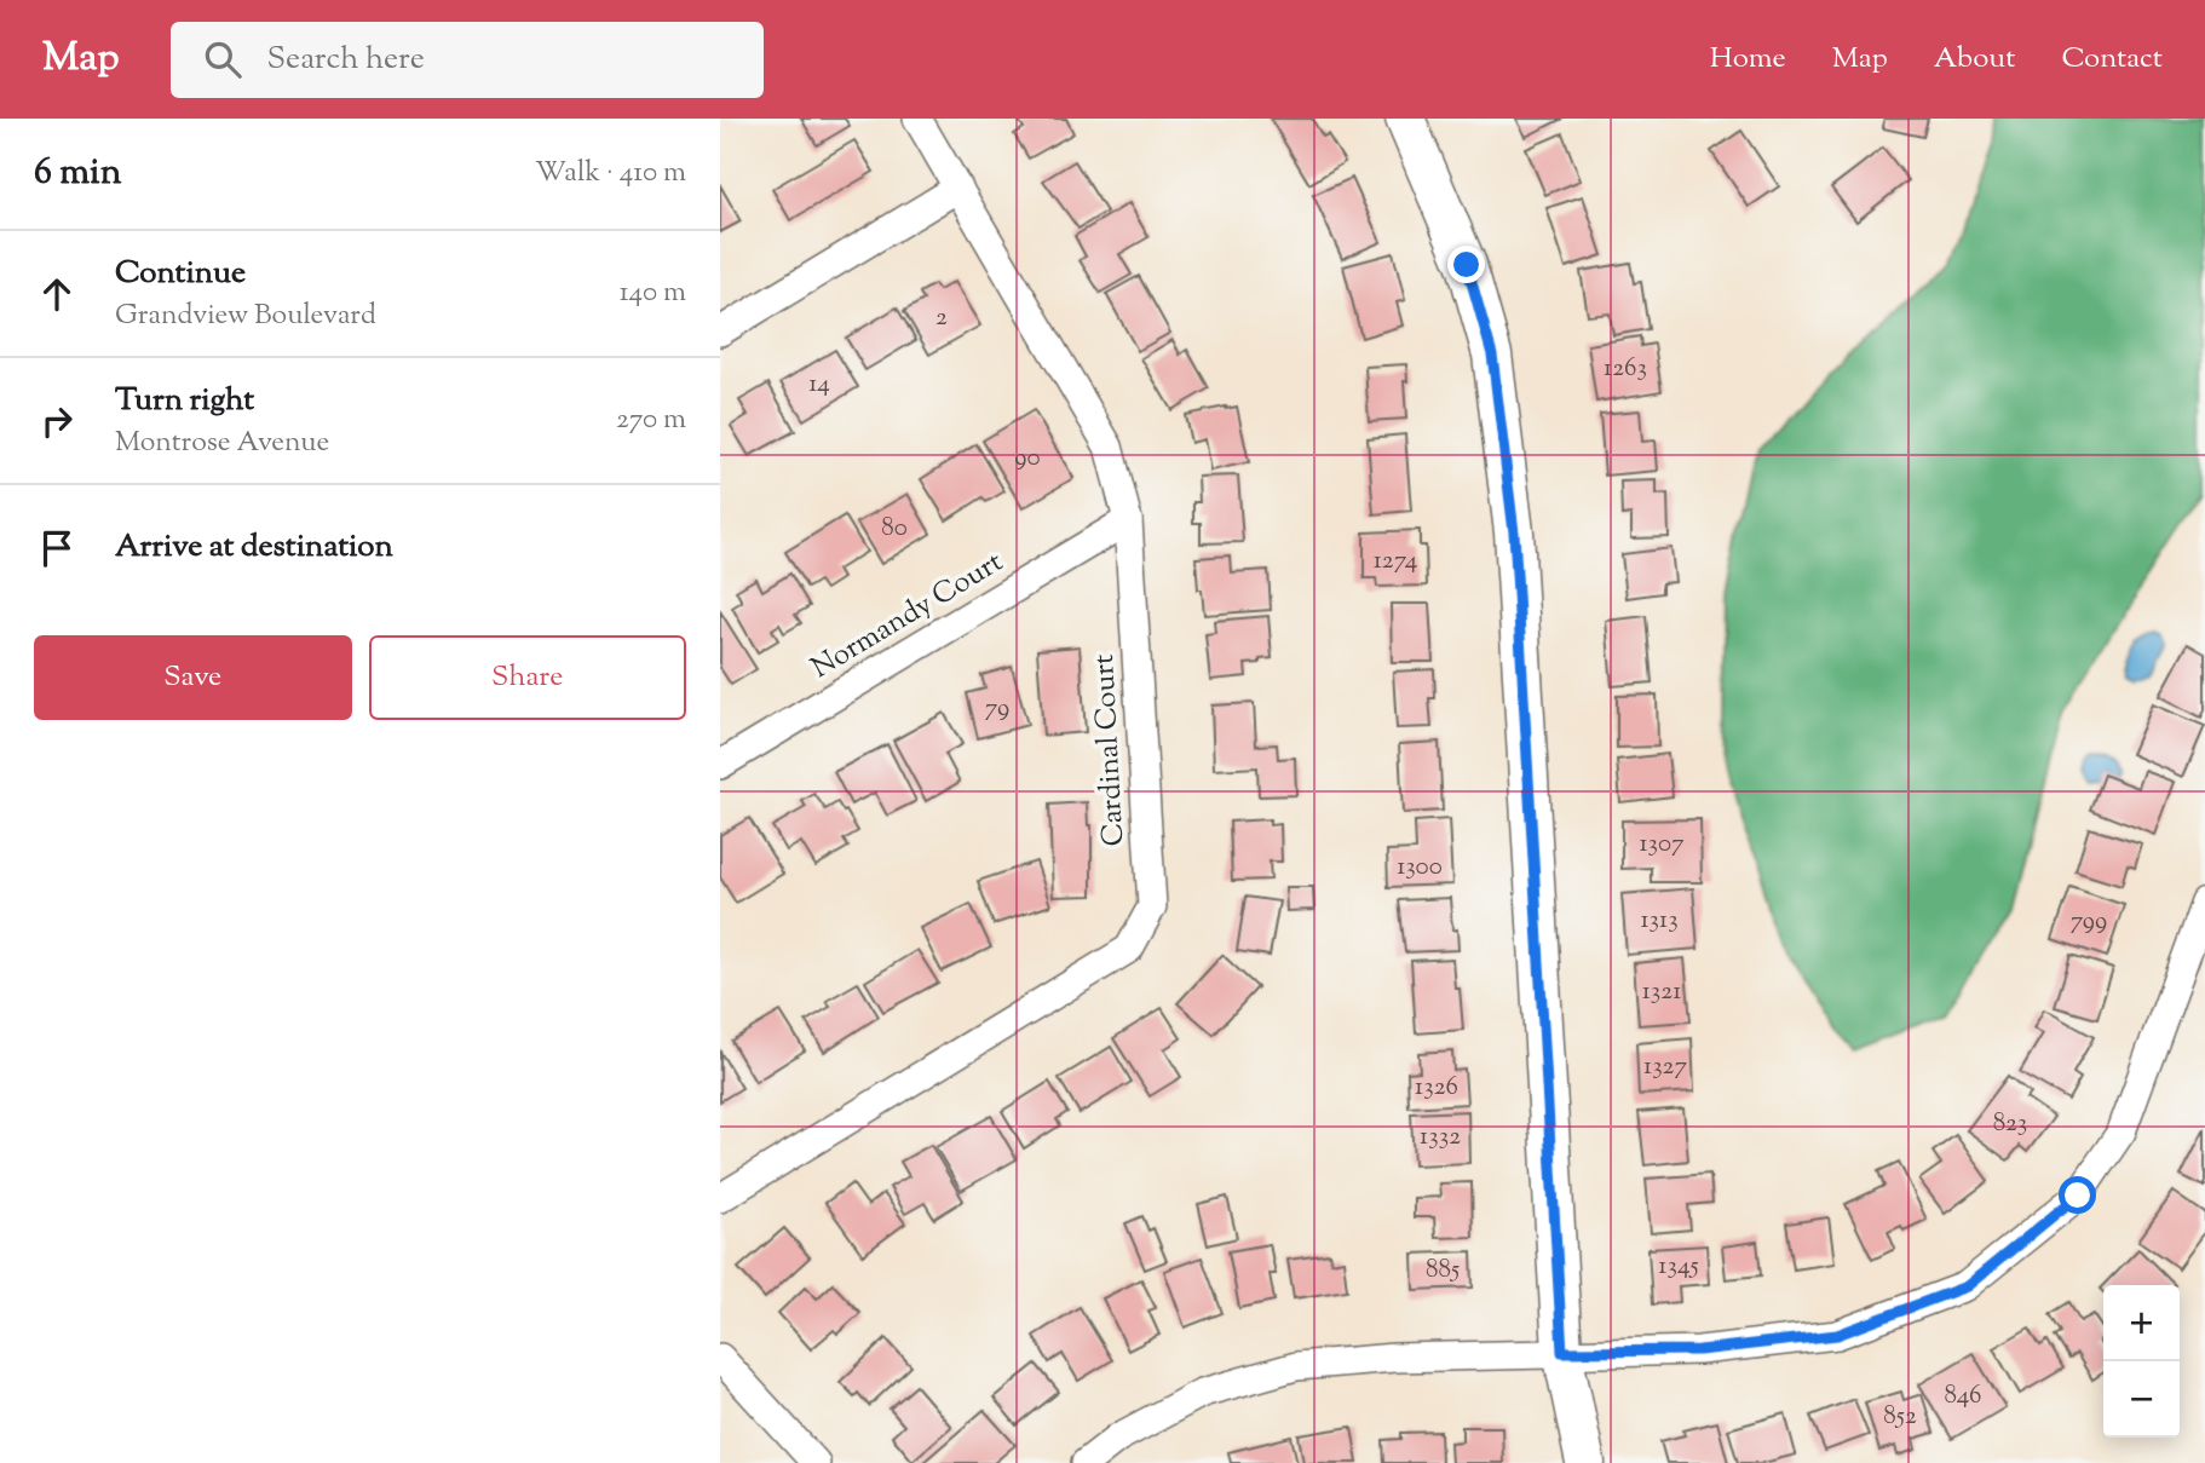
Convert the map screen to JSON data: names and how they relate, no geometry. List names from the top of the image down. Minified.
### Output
{"streets":{"street":["Normandy Court","Cardinal Court"]},"crossings":[["Normandy Court","Cardinal Court"]],"house_numbers":["2","1263","14","90","80","1274","79","1307","1300","1313","799","1321","1327","1326","823","1332","1345","885","846","852"],"page":{"header":"Map","search":"Search here","nav":["Home","Map","About","Contact"],"heading":["6 min","Walk · 410 m"],"list":[["Continue","Grandview Boulevard","140 m"],["Turn right","Montrose Avenue","270 m"],"Arrive at destination"],"buttons":["Save","Share"],"map_buttons":["+","−"]}}
